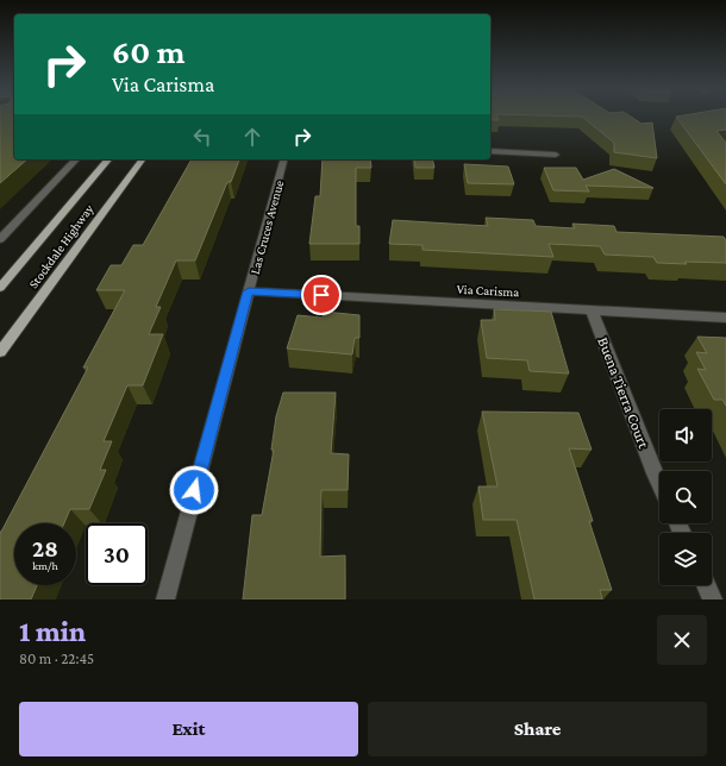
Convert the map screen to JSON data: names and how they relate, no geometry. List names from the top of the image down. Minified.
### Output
{"streets":{"main road":["Stockdale Highway"],"street":["Las Cruces Avenue","Via Carisma","Buena Tierra Court"]},"crossings":[["Las Cruces Avenue","Via Carisma"],["Via Carisma","Buena Tierra Court"]],"page":{"turn":["60 m","Via Carisma"],"speed":"28 km/h","limit":"30","heading":["1 min","80 m · 22:45"],"buttons":["Exit","Share"]}}
